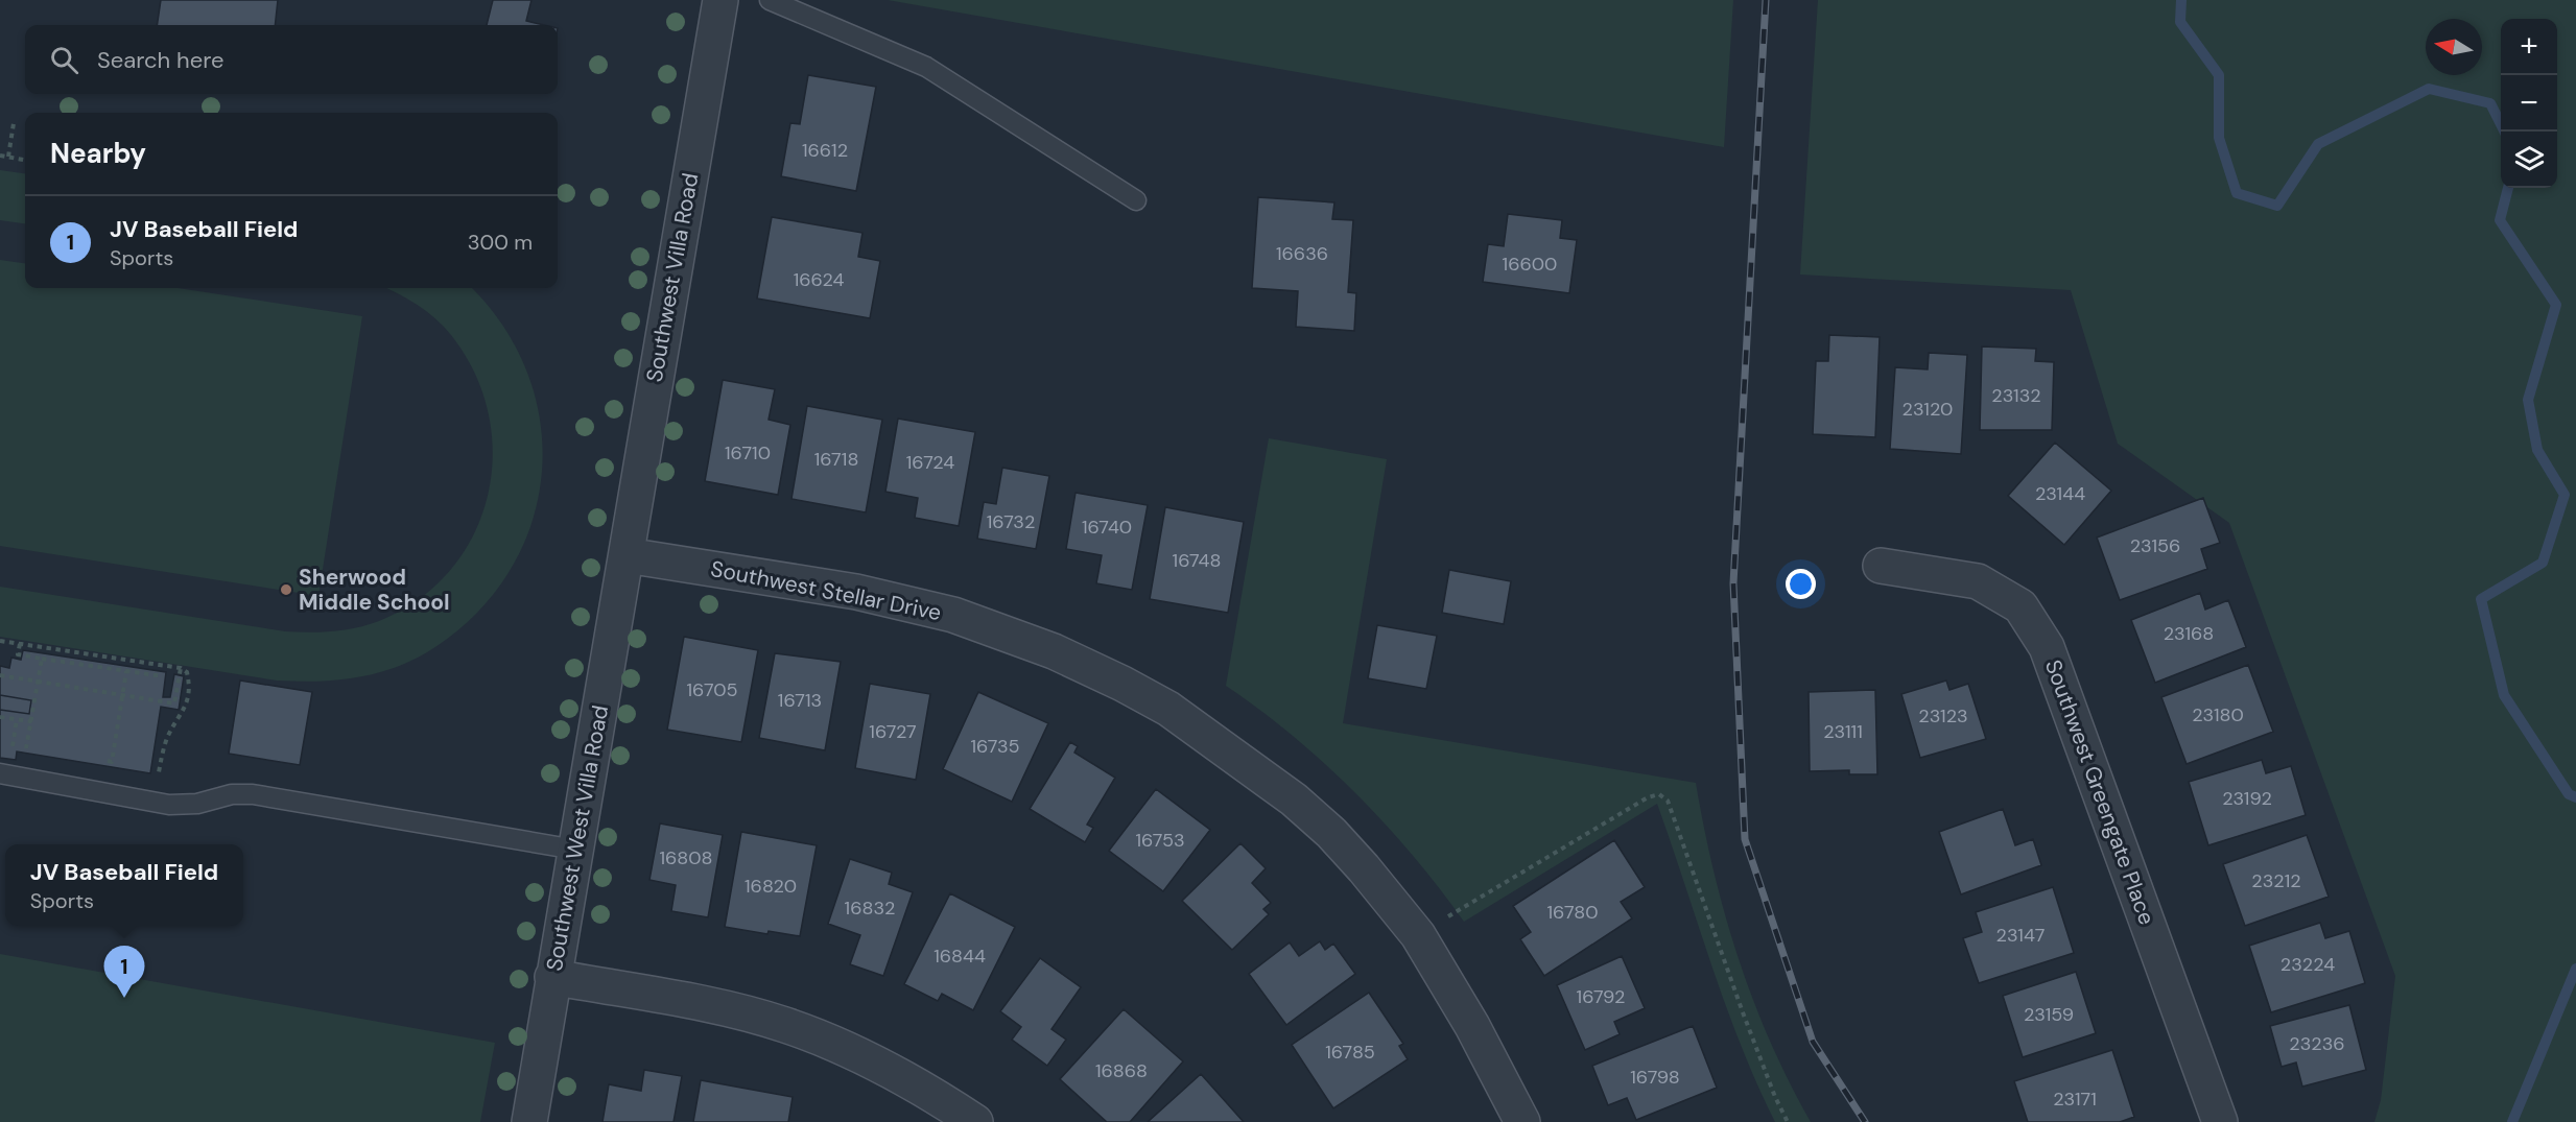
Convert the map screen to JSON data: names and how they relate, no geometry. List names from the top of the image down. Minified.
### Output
{"streets":{"street":["Southwest Villa Road","Southwest Stellar Drive","Southwest Greengate Place","Southwest West Villa Road"]},"crossings":[["Southwest Villa Road","Southwest Stellar Drive"],["Southwest Villa Road","Southwest West Villa Road"],["Southwest Stellar Drive","Southwest West Villa Road"]],"places":["Sherwood Middle School"],"house_numbers":["16612","16636","16600","16624","23132","23120","16710","16718","16724","23144","16732","16740","23156","16748","23168","16705","16713","23180","23123","16727","23111","16735","23192","16753","16808","23212","16820","16832","16780","23147","16844","23224","16792","23159","23236","16785","16868","16798","23171"],"north":"left","page":{"map_buttons":["+","−"],"search":"Search here","heading":"Nearby","list":[{"mark":"1","name":"JV Baseball Field","note":"Sports","value":"300 m"}],"popup":["JV Baseball Field","Sports"],"pins":"1"}}
